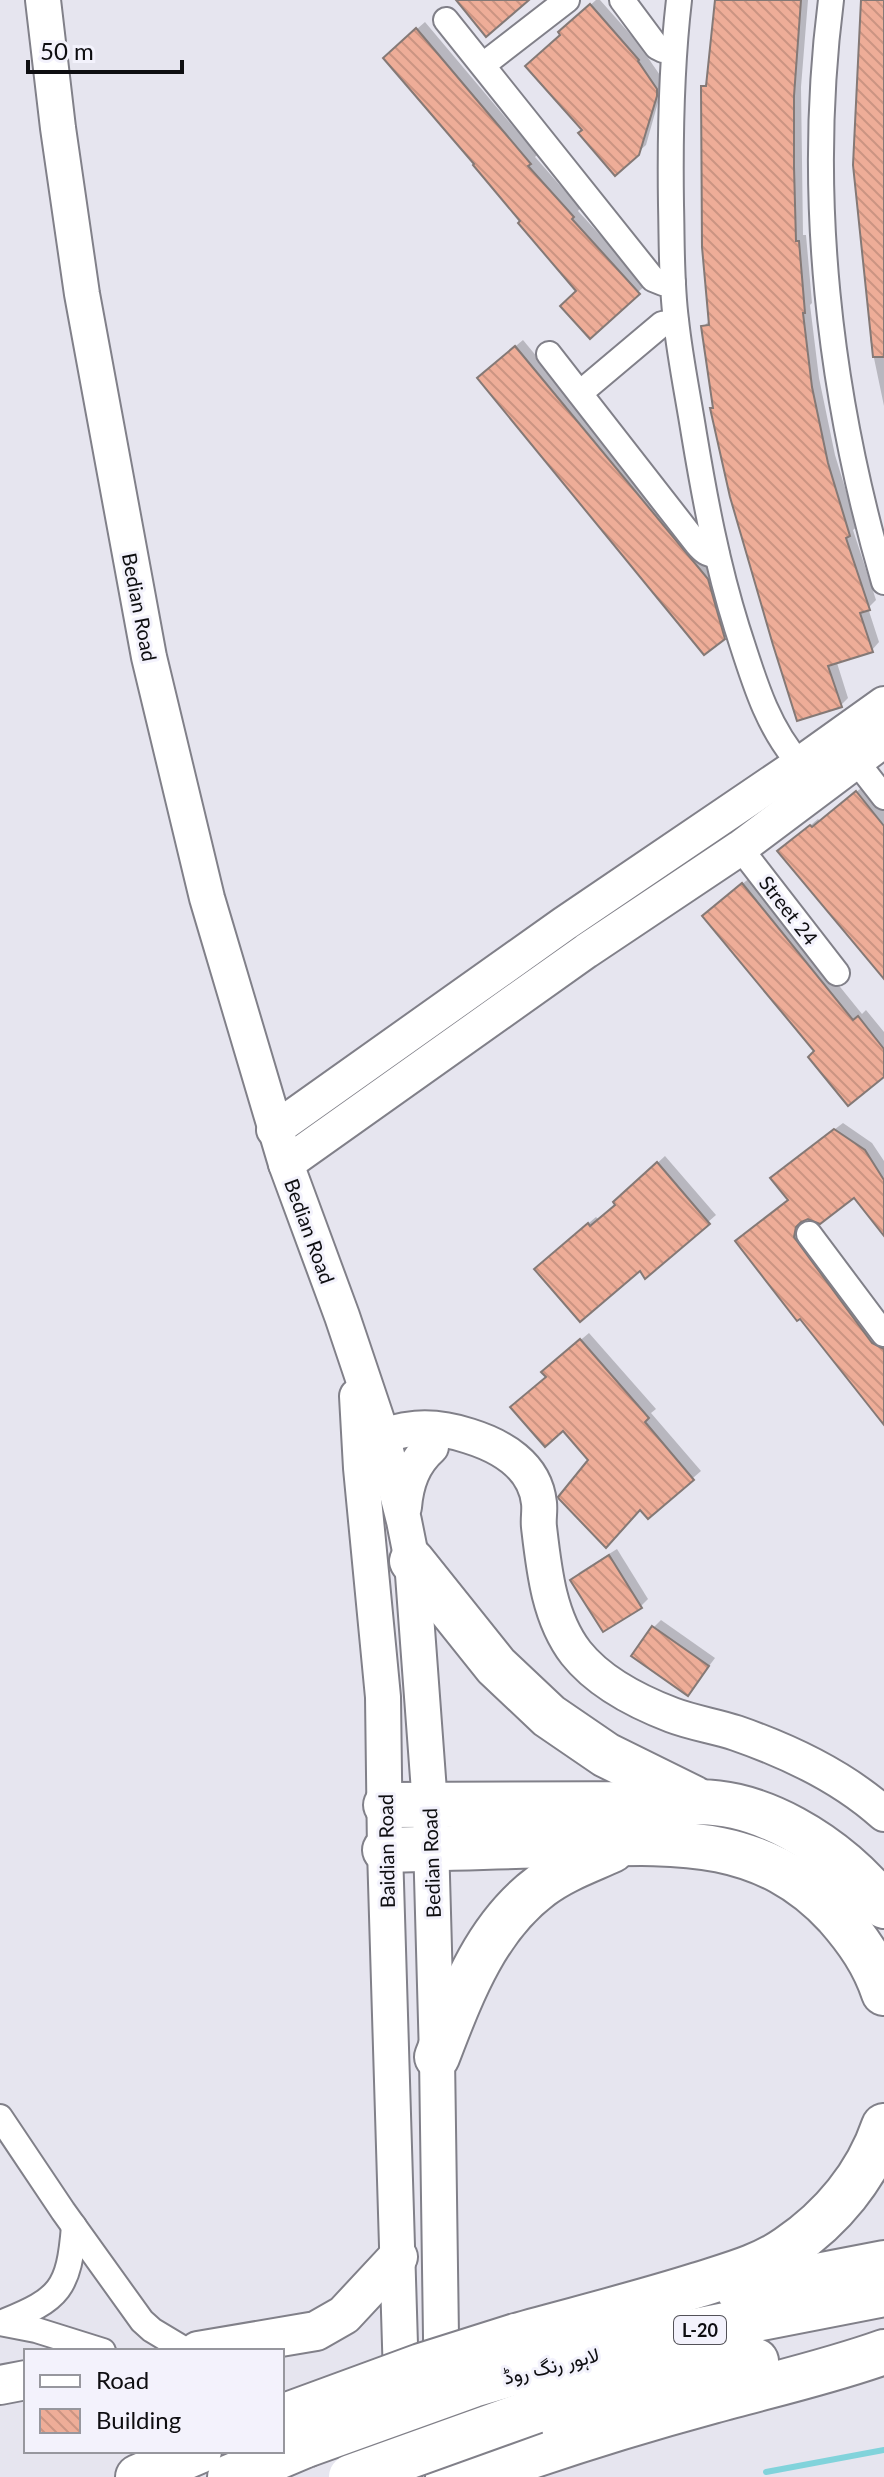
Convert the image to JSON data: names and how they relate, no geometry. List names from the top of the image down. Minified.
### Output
{"streets":{"highway":["L-20","لاہور رنگ روڈ"],"main road":["Bedian Road","Baidian Road"],"street":["Street 24"]},"crossings":[["Bedian Road","Baidian Road"]],"legend":["Road","Building"],"scale_bar":"50 m"}
